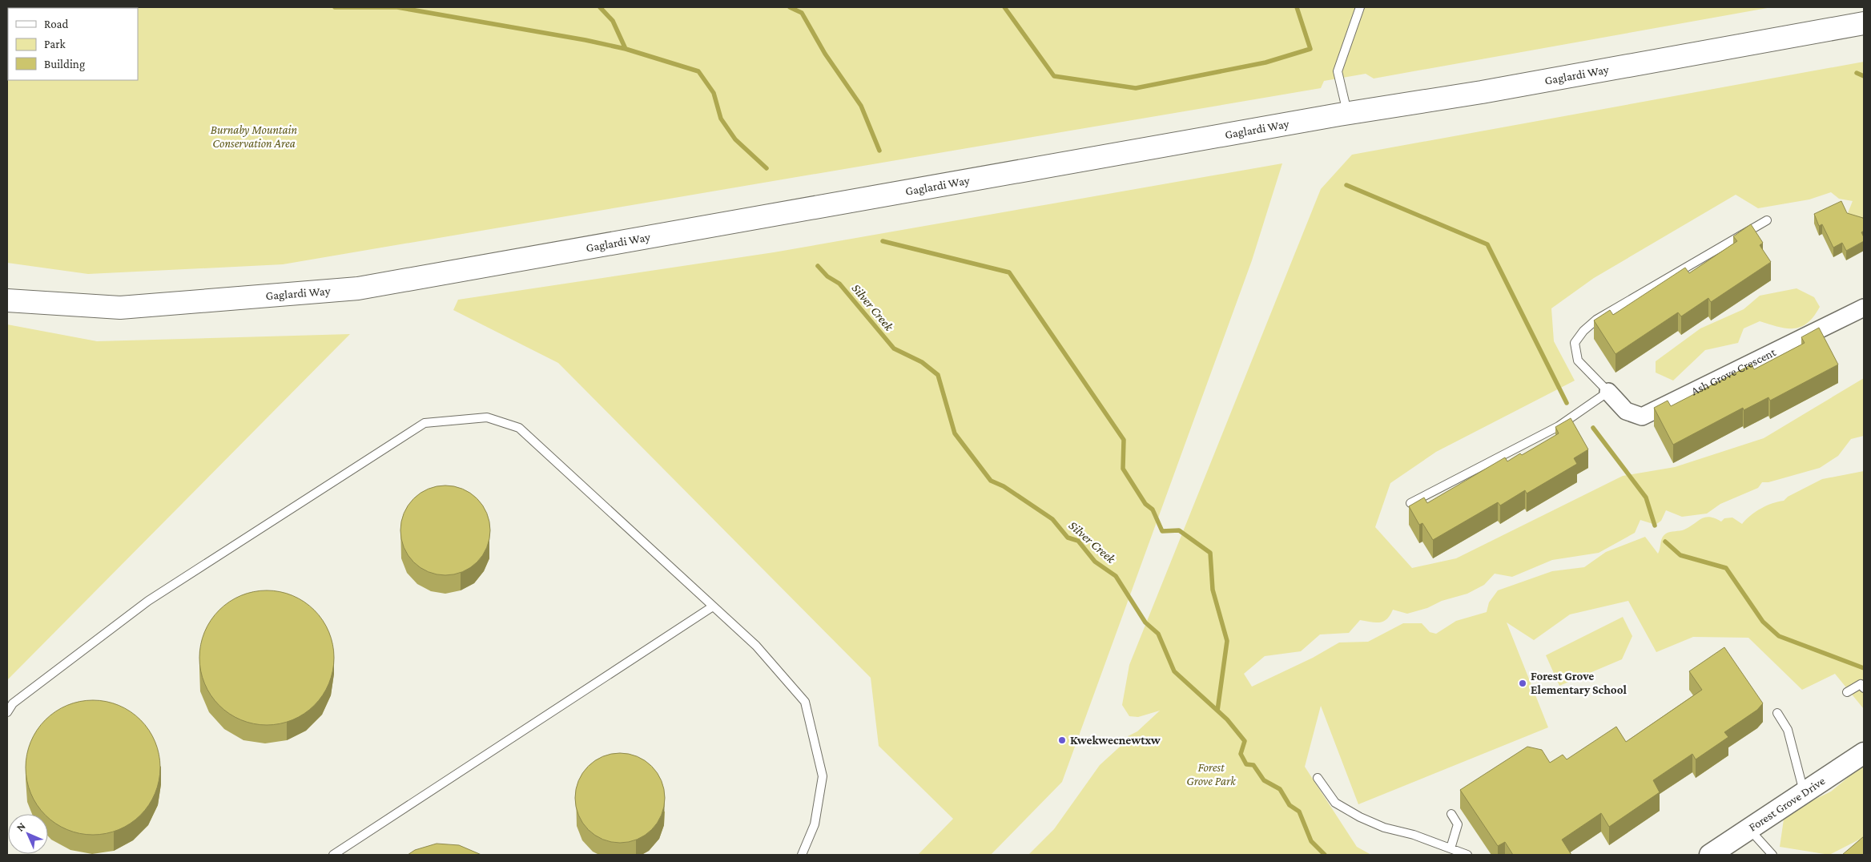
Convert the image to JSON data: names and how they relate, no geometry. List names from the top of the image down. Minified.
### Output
{"streets":{"main road":["Gaglardi Way"],"street":["Ash Grove Crescent","Forest Grove Drive"]},"water":["Silver Creek"],"parks":["Burnaby Mountain Conservation Area","Forest Grove Park"],"places":["Forest Grove Elementary School","Kwekwecnewtxw"],"legend":["Road","Park","Building"],"north":"top left"}
